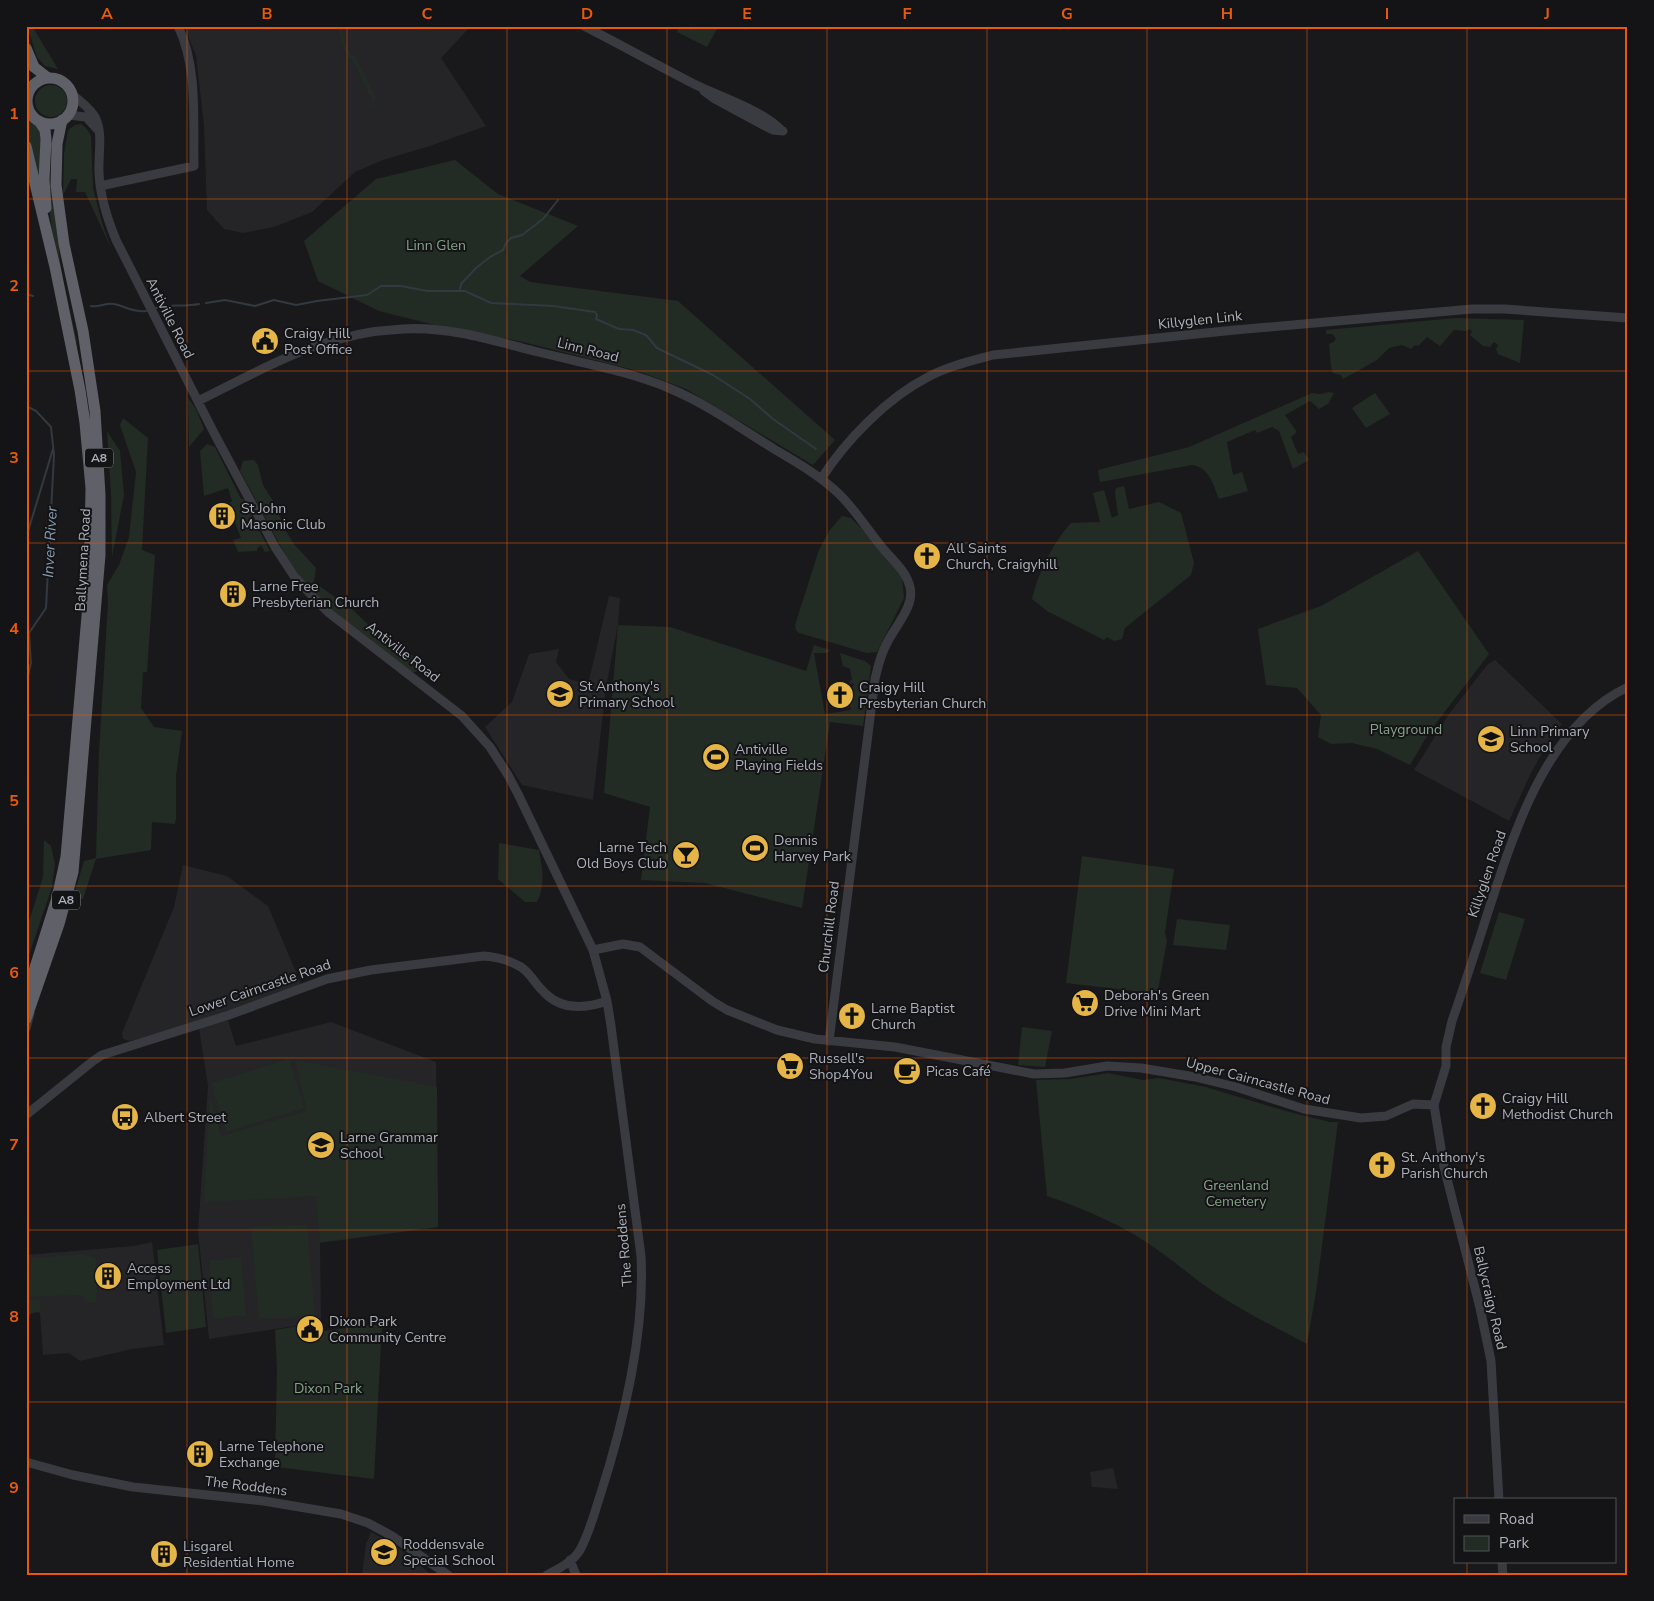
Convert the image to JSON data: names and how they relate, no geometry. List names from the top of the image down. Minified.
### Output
{"streets":{"highway":["A8","Ballymena Road"],"street":["Antiville Road","Killyglen Link","Linn Road","Killyglen Road","Churchill Road","Lower Cairncastle Road","Upper Cairncastle Road","The Roddens","Ballycraigy Road"]},"crossings":[["Antiville Road","Linn Road"],["Antiville Road","A8"],["Antiville Road","Ballymena Road"],["Antiville Road","Upper Cairncastle Road"],["Antiville Road","The Roddens"],["Killyglen Link","Linn Road"],["Linn Road","Churchill Road"],["A8","Ballymena Road"],["Killyglen Road","Upper Cairncastle Road"],["Killyglen Road","Ballycraigy Road"],["Churchill Road","Upper Cairncastle Road"],["Lower Cairncastle Road","The Roddens"],["Upper Cairncastle Road","The Roddens"],["Upper Cairncastle Road","Ballycraigy Road"]],"water":["Inver River"],"parks":["Linn Glen","Playground","Greenland Cemetery","Dixon Park"],"places":{"public building":["Craigy Hill Post Office","Dixon Park Community Centre"],"building":["St John Masonic Club","Larne Free Presbyterian Church","Access Employment Ltd","Larne Telephone Exchange","Lisgarel Residential Home"],"church":["All Saints Church, Craigyhill","Craigy Hill Presbyterian Church","Larne Baptist Church","Craigy Hill Methodist Church","St. Anthony's Parish Church"],"school or university":["St Anthony's Primary School","Linn Primary School","Larne Grammar School","Roddensvale Special School"],"sports":["Antiville Playing Fields","Dennis Harvey Park"],"bar":["Larne Tech Old Boys Club"],"supermarket":["Deborah's Green Drive Mini Mart","Russell's Shop4You"],"cafe":["Picas Café"],"bus stop":["Albert Street"]},"legend":["Road","Park"],"grid":{"columns":["A","B","C","D","E","F","G","H","I","J"],"rows":["1","2","3","4","5","6","7","8","9"]}}
